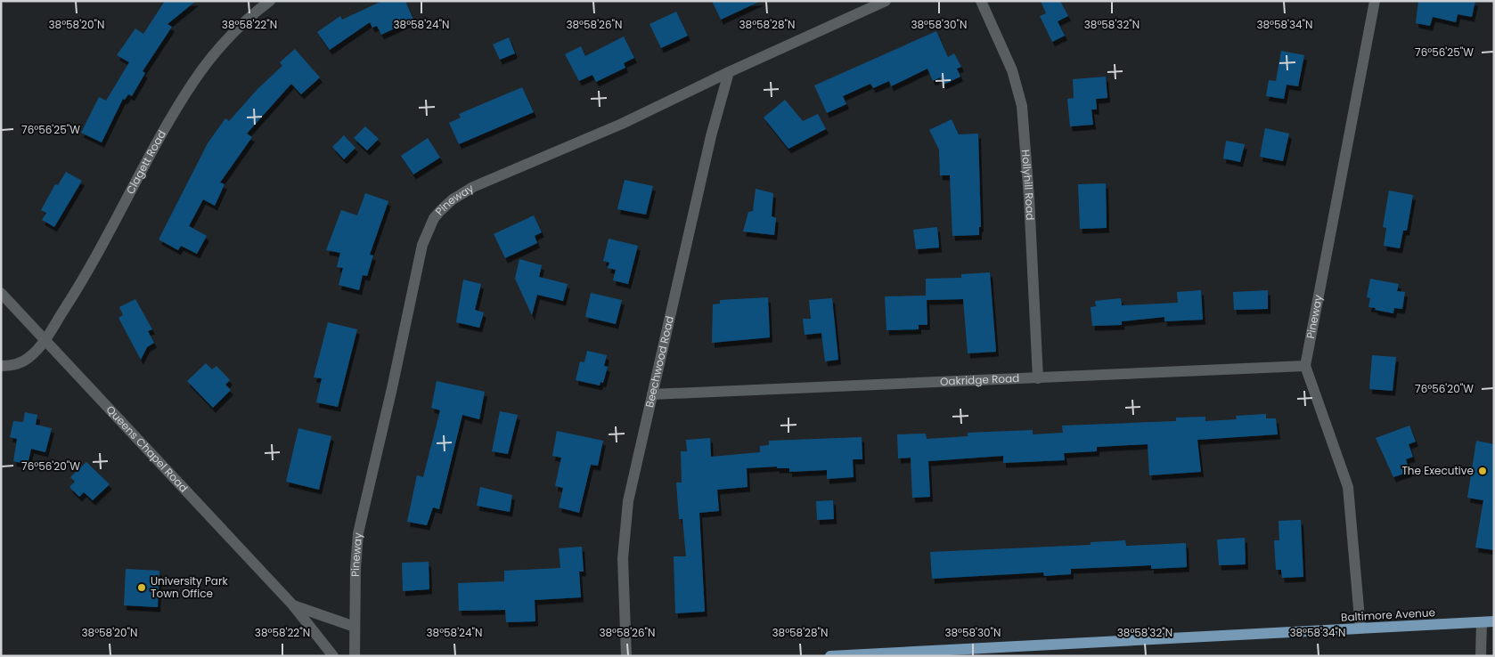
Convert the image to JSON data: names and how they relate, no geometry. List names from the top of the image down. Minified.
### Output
{"streets":{"main road":["Baltimore Avenue"],"street":["Clagett Road","Hollyhill Road","Pineway","Beechwood Road","Oakridge Road","Queens Chapel Road"]},"crossings":[["Clagett Road","Queens Chapel Road"],["Hollyhill Road","Oakridge Road"],["Pineway","Beechwood Road"],["Pineway","Oakridge Road"],["Pineway","Queens Chapel Road"],["Beechwood Road","Oakridge Road"]],"places":["The Executive","University Park Town Office"],"coordinates":["38°58'20\"N","38°58'22\"N","38°58'24\"N","38°58'26\"N","38°58'28\"N","38°58'30\"N","38°58'32\"N","38°58'34\"N","76°56'25\"W","76°56'20\"W"]}
